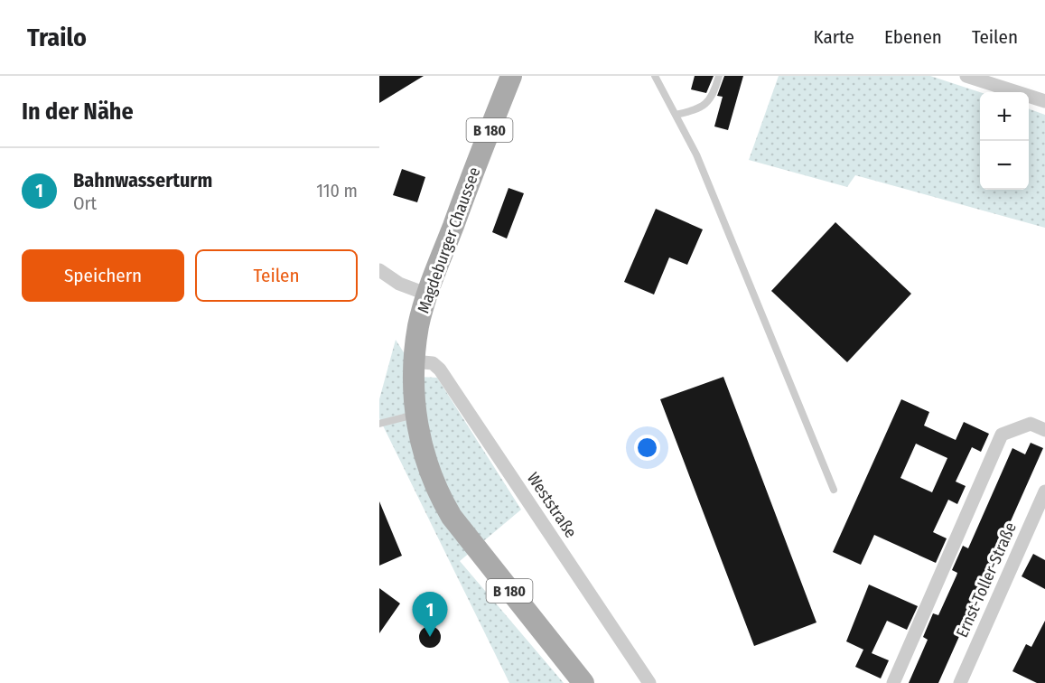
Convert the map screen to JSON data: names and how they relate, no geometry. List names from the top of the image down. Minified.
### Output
{"streets":{"main road":["B 180","Magdeburger Chaussee"],"street":["Weststraße","Ernst-Toller-Straße"]},"crossings":[["Magdeburger Chaussee","Weststraße"]],"page":{"header":"Trailo","nav":["Karte","Ebenen","Teilen"],"heading":"In der Nähe","map_buttons":["+","−"],"list":[{"mark":"1","name":"Bahnwasserturm","note":"Ort","value":"110 m"}],"buttons":["Speichern","Teilen"],"pins":"1"}}
